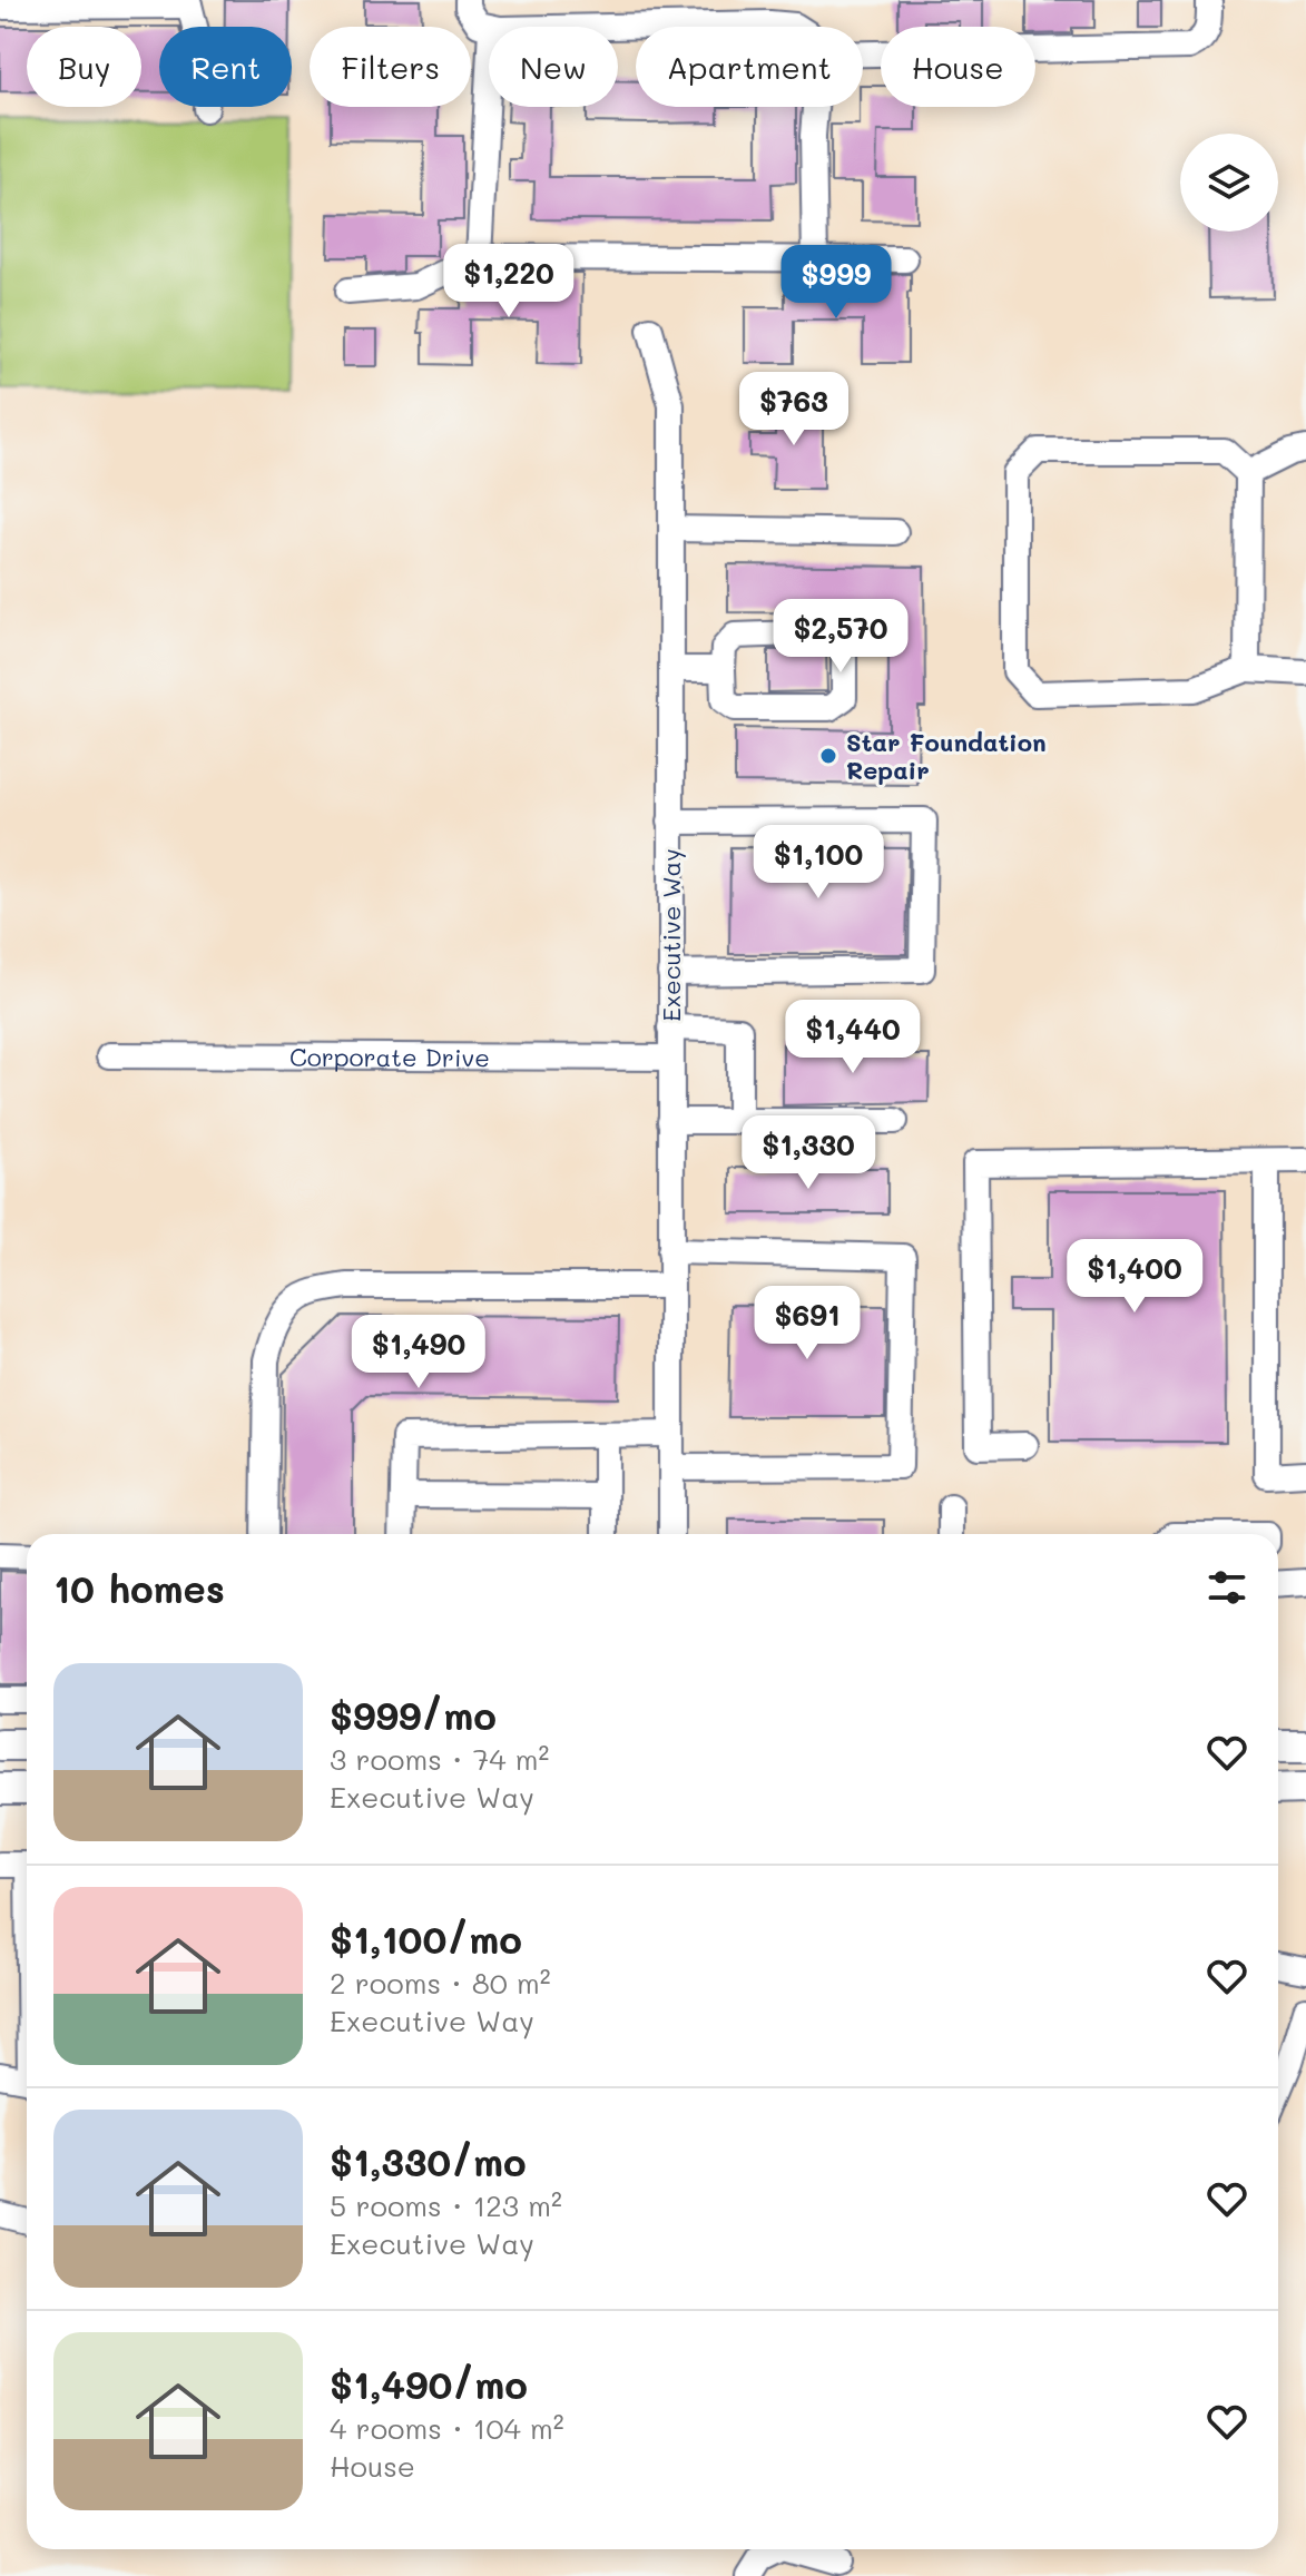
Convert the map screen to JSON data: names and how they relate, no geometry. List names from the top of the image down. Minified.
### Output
{"streets":{"street":["Executive Way","Corporate Drive"]},"crossings":[["Executive Way","Corporate Drive"]],"places":["Star Foundation Repair"],"page":{"chip":["Buy","Rent","Filters","New","Apartment","House"],"price":["$1,220","$999","$763","$2,570","$1,100","$1,440","$1,330","$1,400","$691","$1,490"],"heading":"10 homes","list":[{"name":"$999/mo","note":"3 rooms · 74 m² · Executive Way"},{"name":"$1,100/mo","note":"2 rooms · 80 m² · Executive Way"},{"name":"$1,330/mo","note":"5 rooms · 123 m² · Executive Way"},{"name":"$1,490/mo","note":"4 rooms · 104 m² · House"}]}}
